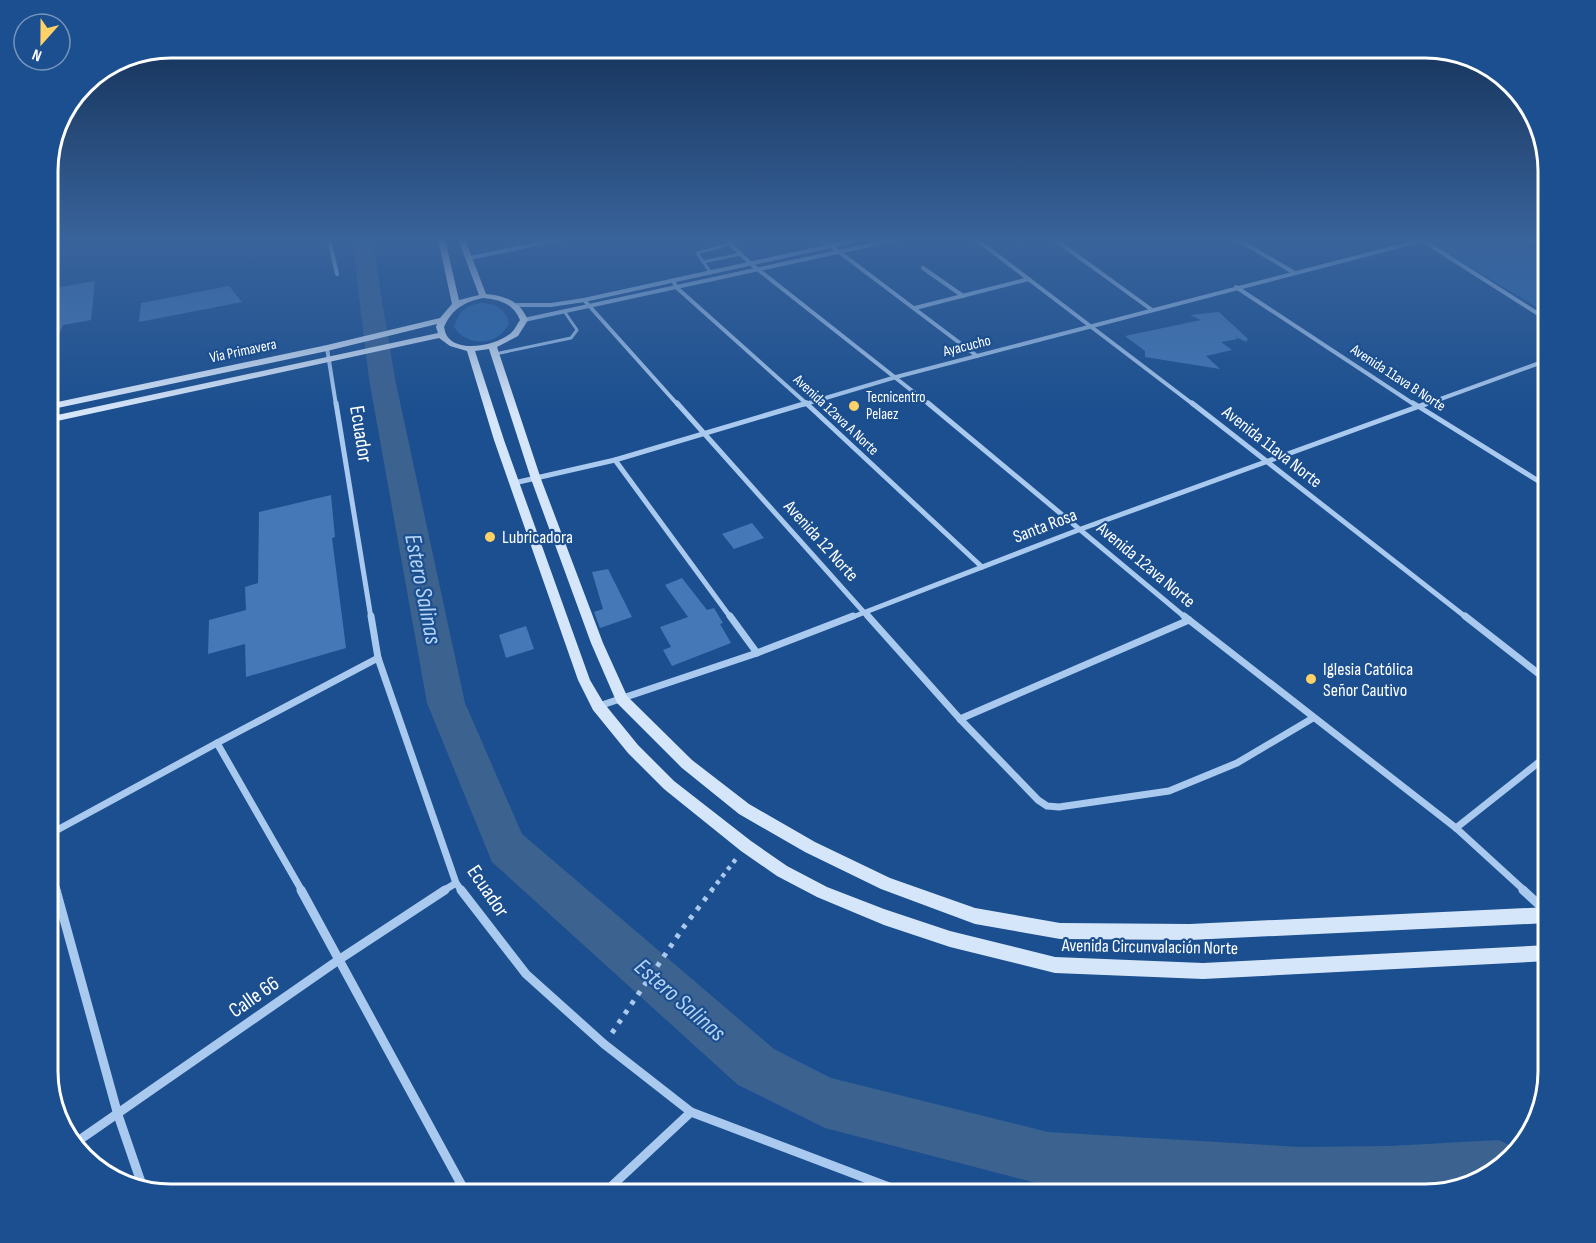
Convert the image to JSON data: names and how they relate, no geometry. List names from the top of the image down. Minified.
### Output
{"streets":{"main road":["Via Primavera","Avenida Circunvalación Norte"],"street":["Ayacucho","Avenida 11ava B Norte","Avenida 12ava A Norte","Ecuador","Avenida 11ava Norte","Santa Rosa","Avenida 12 Norte","Avenida 12ava Norte","Calle 66"]},"crossings":[["Ayacucho","Avenida 12ava A Norte"],["Ayacucho","Avenida 11ava Norte"],["Ayacucho","Avenida 12 Norte"],["Ayacucho","Avenida 12ava Norte"],["Ayacucho","Avenida Circunvalación Norte"],["Via Primavera","Ecuador"],["Avenida 11ava B Norte","Santa Rosa"],["Avenida 12ava A Norte","Santa Rosa"],["Ecuador","Calle 66"],["Avenida 11ava Norte","Santa Rosa"],["Santa Rosa","Avenida 12 Norte"],["Santa Rosa","Avenida 12ava Norte"],["Santa Rosa","Avenida Circunvalación Norte"],["Avenida 12 Norte","Avenida 12ava Norte"]],"water":["Estero Salinas"],"places":["Tecnicentro Pelaez","Lubricadora","Iglesia Católica Señor Cautivo"],"north":"bottom"}
